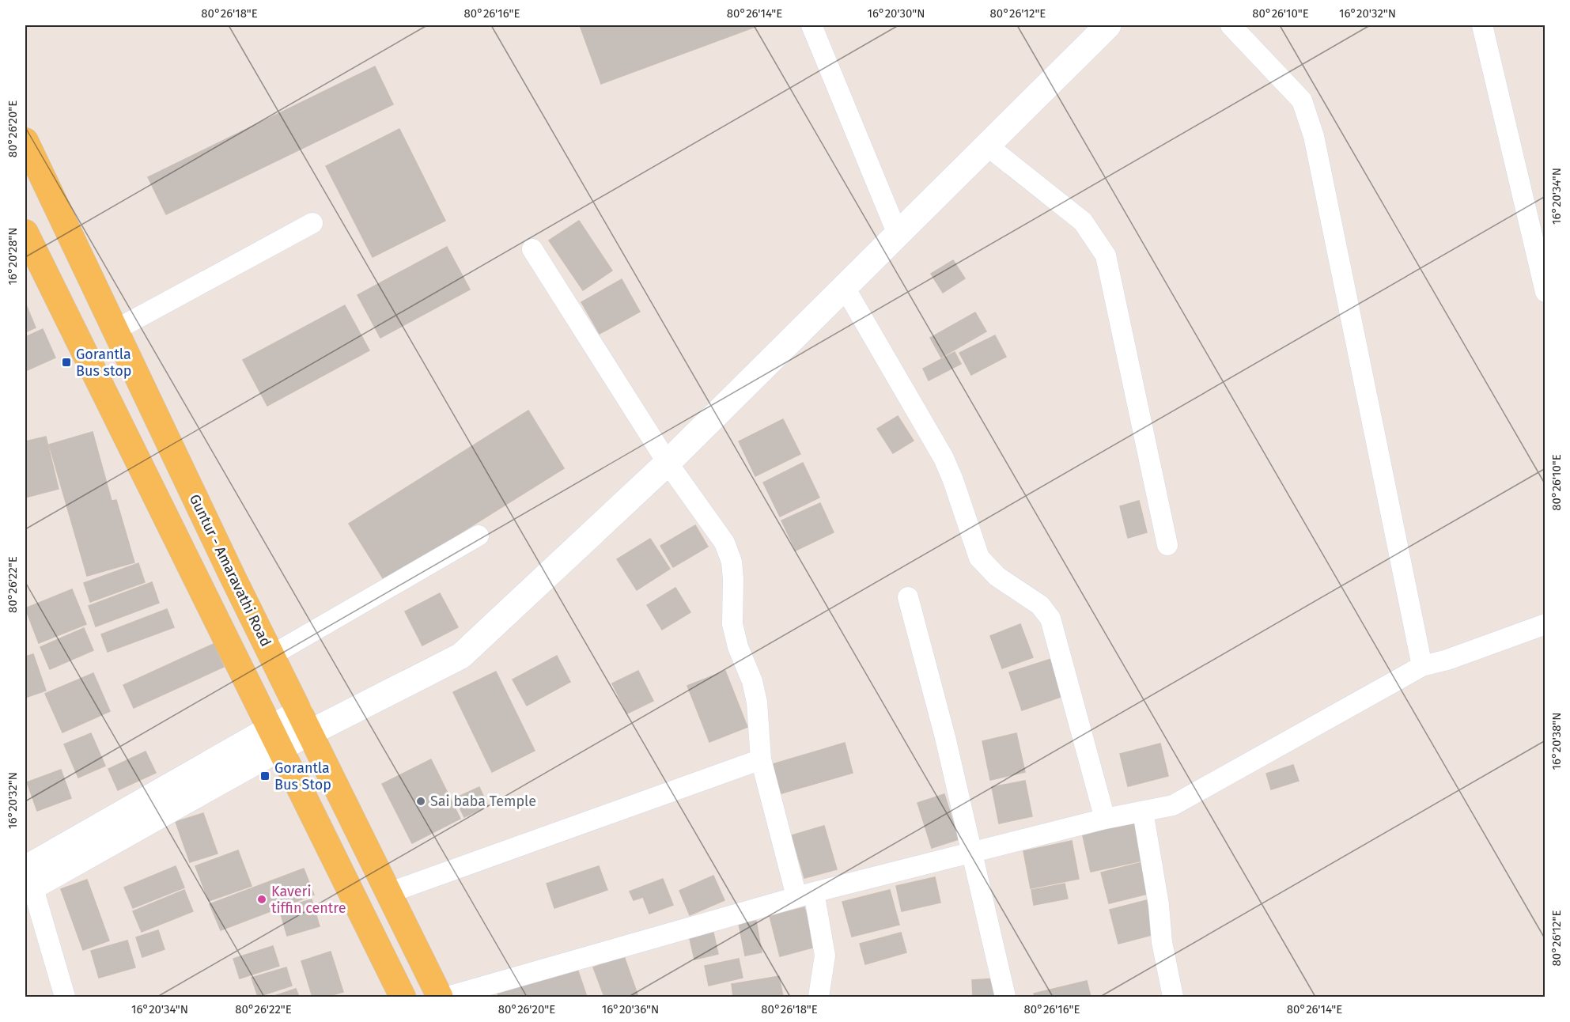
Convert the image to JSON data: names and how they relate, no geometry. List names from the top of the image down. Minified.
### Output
{"streets":{"main road":["Guntur - Amaravathi Road"]},"places":{"transit":["Gorantla Bus stop","Gorantla Bus Stop"],"other":["Sai baba Temple","Kaveri tiffin centre"]},"coordinates":["80°26'18\"E","80°26'16\"E","80°26'14\"E","16°20'30\"N","80°26'12\"E","80°26'10\"E","16°20'32\"N","80°26'20\"E","16°20'34\"N","16°20'28\"N","80°26'22\"E","16°20'38\"N","16°20'36\"N"]}
